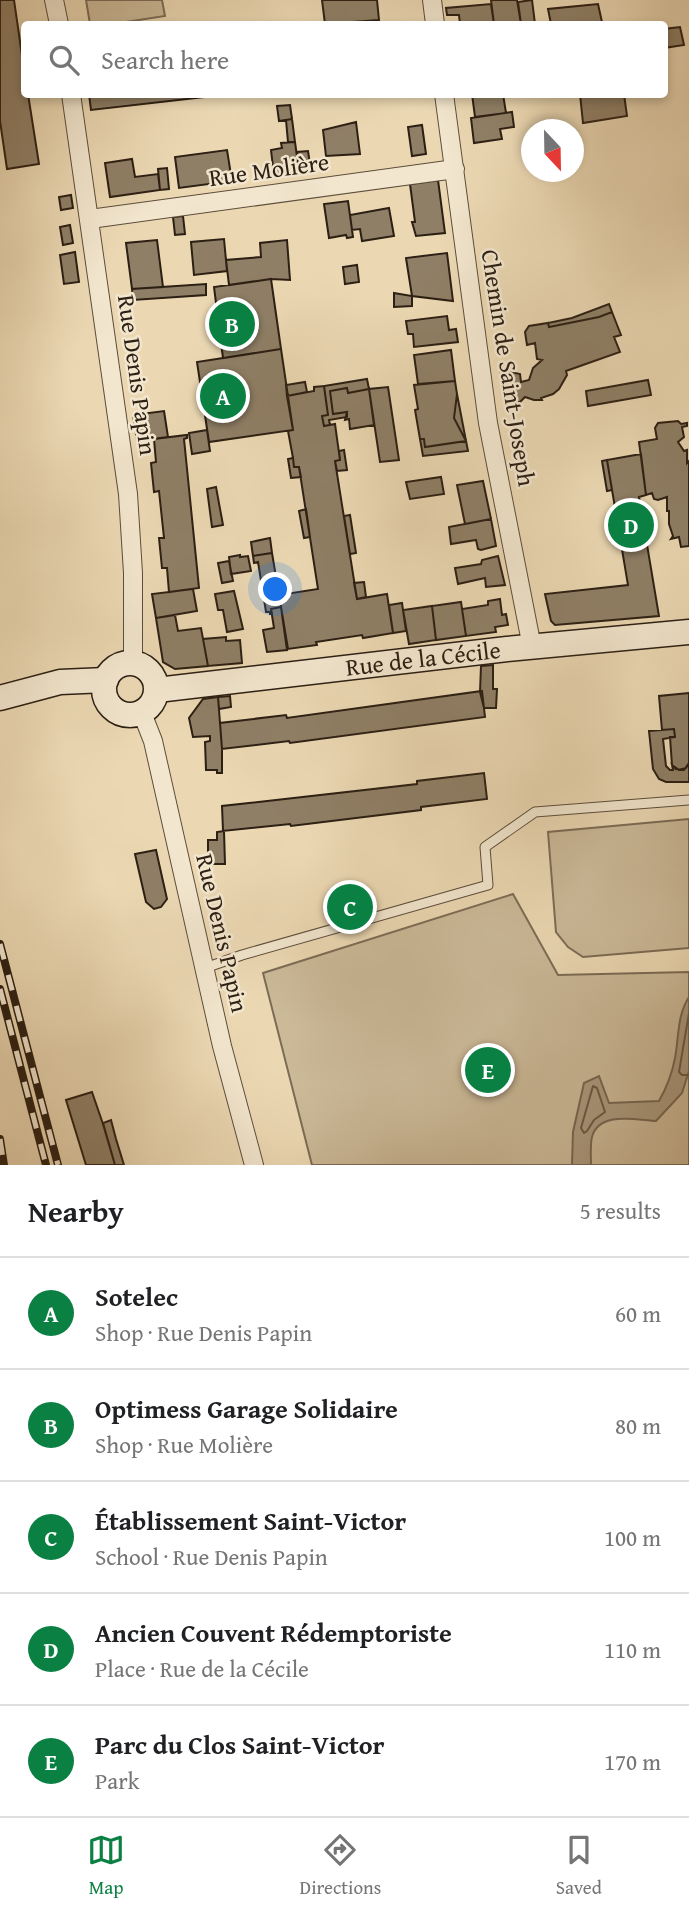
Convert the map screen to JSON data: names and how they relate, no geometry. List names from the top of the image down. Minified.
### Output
{"streets":{"street":["Rue Molière","Chemin de Saint-Joseph","Rue Denis Papin","Rue de la Cécile"]},"crossings":[["Rue Molière","Chemin de Saint-Joseph"],["Rue Molière","Rue Denis Papin"],["Chemin de Saint-Joseph","Rue de la Cécile"],["Rue Denis Papin","Rue de la Cécile"]],"north":"bottom","page":{"search":"Search here","pins":["B","A","D","C","E"],"heading":["Nearby","5 results"],"list":[{"mark":"A","name":"Sotelec","note":"Shop · Rue Denis Papin","value":"60 m"},{"mark":"B","name":"Optimess Garage Solidaire","note":"Shop · Rue Molière","value":"80 m"},{"mark":"C","name":"Établissement Saint-Victor","note":"School · Rue Denis Papin","value":"100 m"},{"mark":"D","name":"Ancien Couvent Rédemptoriste","note":"Place · Rue de la Cécile","value":"110 m"},{"mark":"E","name":"Parc du Clos Saint-Victor","note":"Park","value":"170 m"}],"nav":["Map","Directions","Saved"]}}
